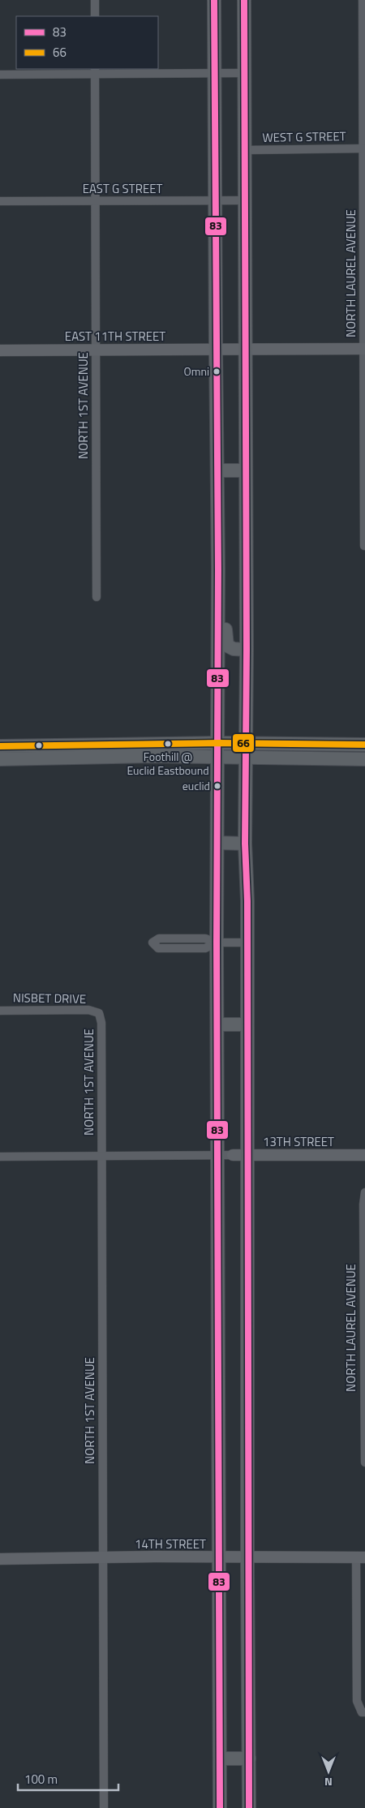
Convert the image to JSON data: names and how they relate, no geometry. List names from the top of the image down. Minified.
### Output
{"streets":{"street":["WEST G STREET","EAST G STREET","NORTH LAUREL AVENUE","EAST 11TH STREET","NORTH 1ST AVENUE","NISBET DRIVE","13TH STREET","14TH STREET"]},"crossings":[["WEST G STREET","NORTH LAUREL AVENUE"],["EAST G STREET","NORTH 1ST AVENUE"],["NORTH LAUREL AVENUE","EAST 11TH STREET"],["EAST 11TH STREET","NORTH 1ST AVENUE"],["NORTH 1ST AVENUE","NISBET DRIVE"],["NORTH 1ST AVENUE","14TH STREET"]],"places":["Omni","Foothill @ Euclid Eastbound","euclid"],"lines":["transit line 83","transit line 66"],"legend":["83","66"],"scale_bar":"100 m","north":"bottom"}
